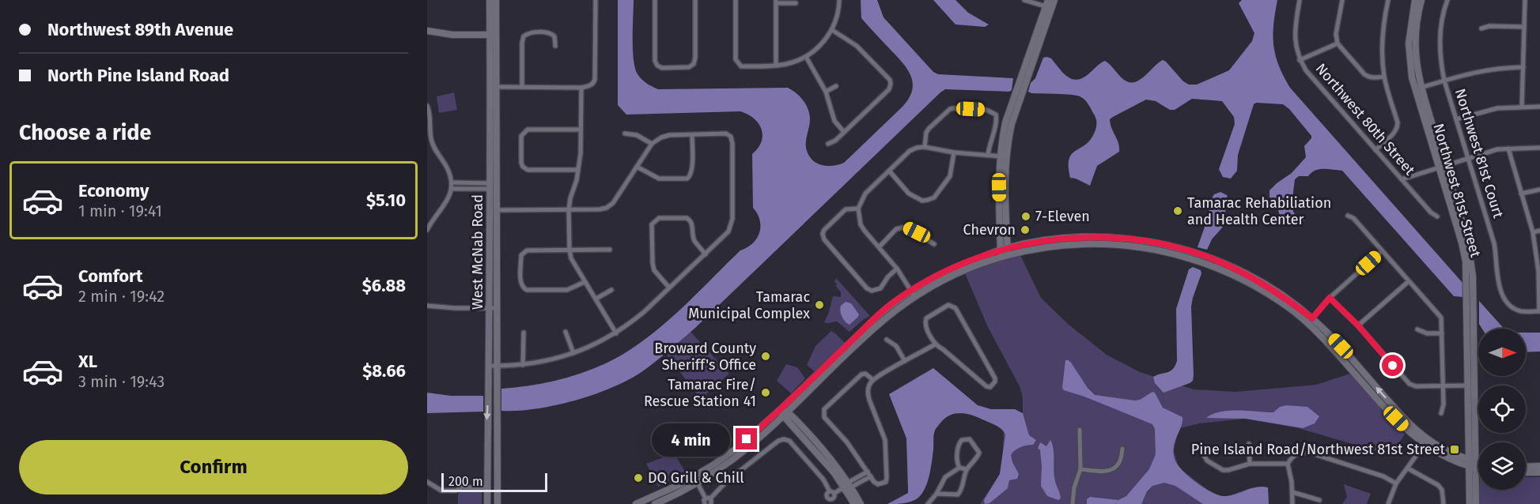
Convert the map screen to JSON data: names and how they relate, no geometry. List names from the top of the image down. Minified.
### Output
{"streets":{"main road":["Northwest 81st Street","West McNab Road"],"street":["Northwest 80th Street","Northwest 81st Court"]},"places":{"other":["Tamarac Rehabiliation and Health Center","7-Eleven","Chevron","Tamarac Municipal Complex","Broward County Sheriff's Office","Tamarac Fire/ Rescue Station 41","DQ Grill & Chill"],"transit":["Pine Island Road/Northwest 81st Street"]},"scale_bar":"200 m","north":"right","page":{"banner":["Northwest 89th Avenue","North Pine Island Road"],"heading":"Choose a ride","list":[{"name":"Economy","note":"1 min · 19:41","value":"$5.10"},{"name":"Comfort","note":"2 min · 19:42","value":"$6.88"},{"name":"XL","note":"3 min · 19:43","value":"$8.66"}],"bubble":"4 min","buttons":"Confirm","scale":"200 m"}}
